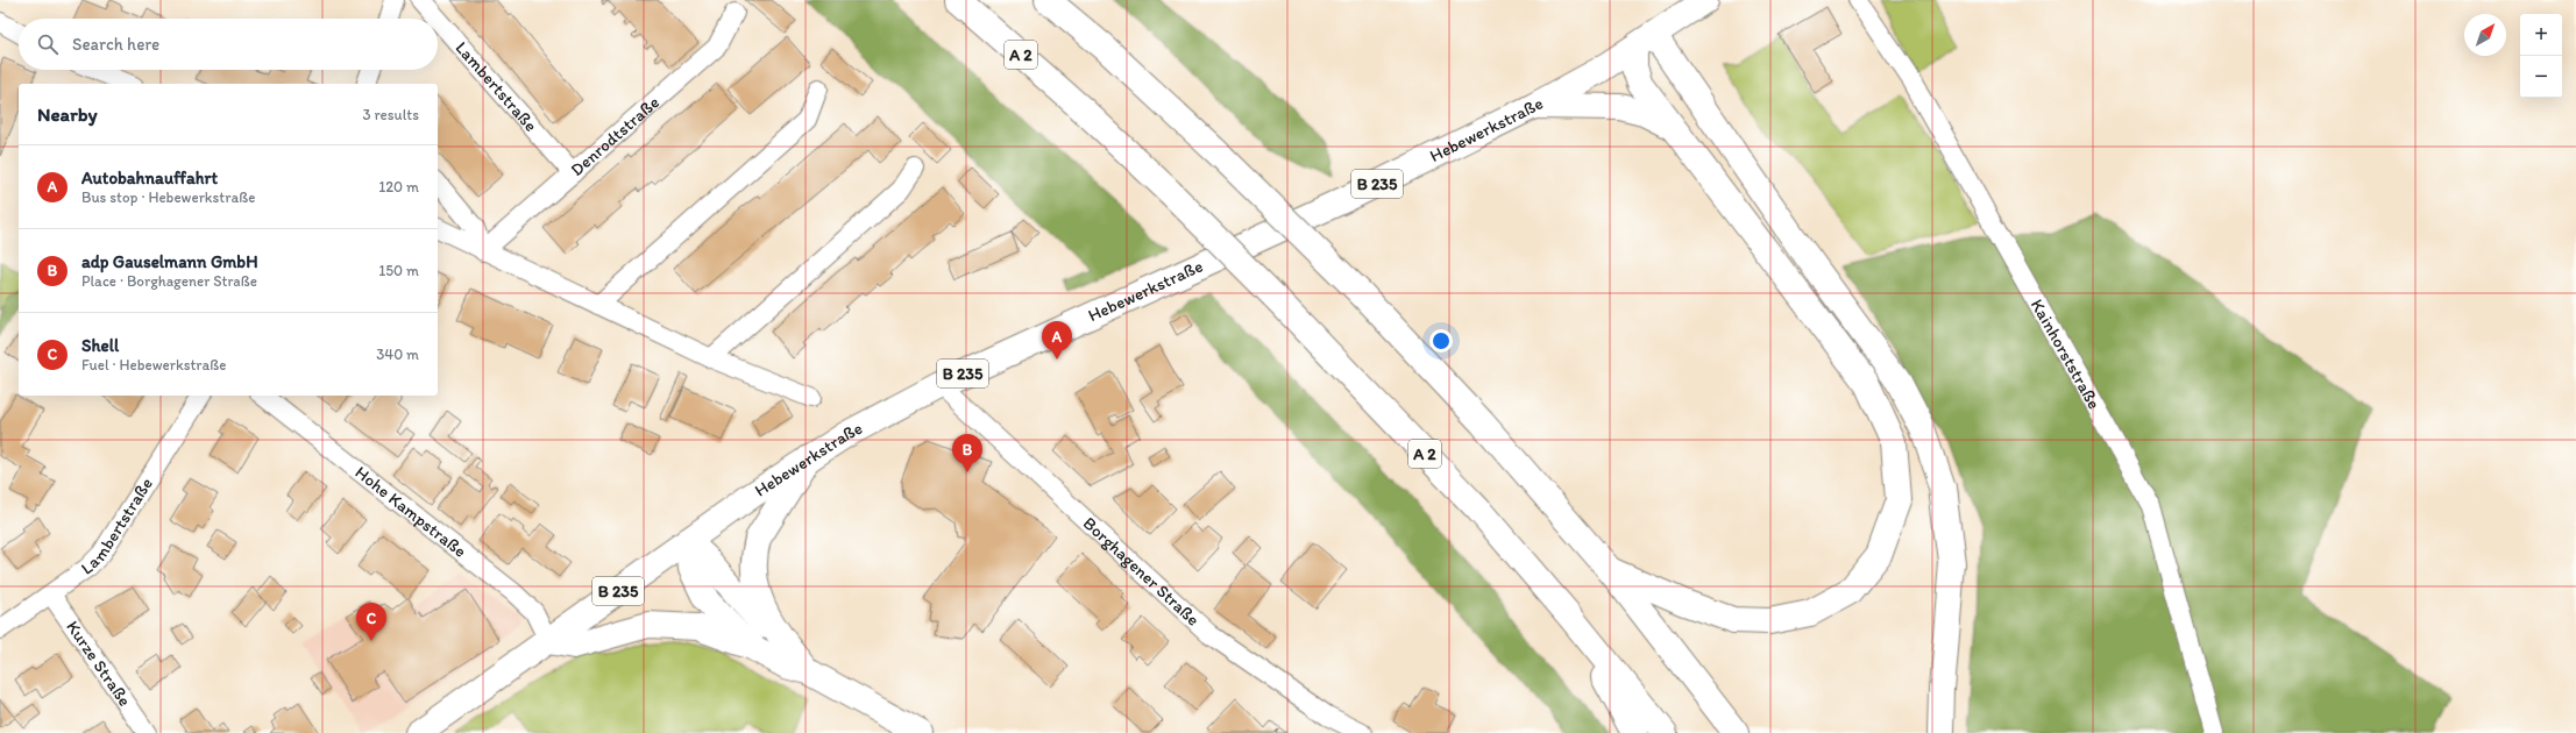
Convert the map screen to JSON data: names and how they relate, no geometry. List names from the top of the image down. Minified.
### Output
{"streets":{"main road":["A 2","Hebewerkstraße","B 235"],"street":["Lambertstraße","Denrodtstraße","Kainhorststraße","Hohe Kampstraße","Borghagener Straße","Kurze Straße"]},"crossings":[["Lambertstraße","Denrodtstraße"],["Lambertstraße","Kurze Straße"],["Hebewerkstraße","Hohe Kampstraße"],["Hebewerkstraße","Borghagener Straße"]],"north":"top right","page":{"map_buttons":["+","−"],"search":"Search here","heading":["Nearby","3 results"],"list":[{"mark":"A","name":"Autobahnauffahrt","note":"Bus stop · Hebewerkstraße","value":"120 m"},{"mark":"B","name":"adp Gauselmann GmbH","note":"Place · Borghagener Straße","value":"150 m"},{"mark":"C","name":"Shell","note":"Fuel · Hebewerkstraße","value":"340 m"}],"pins":["A","B","C"]}}
